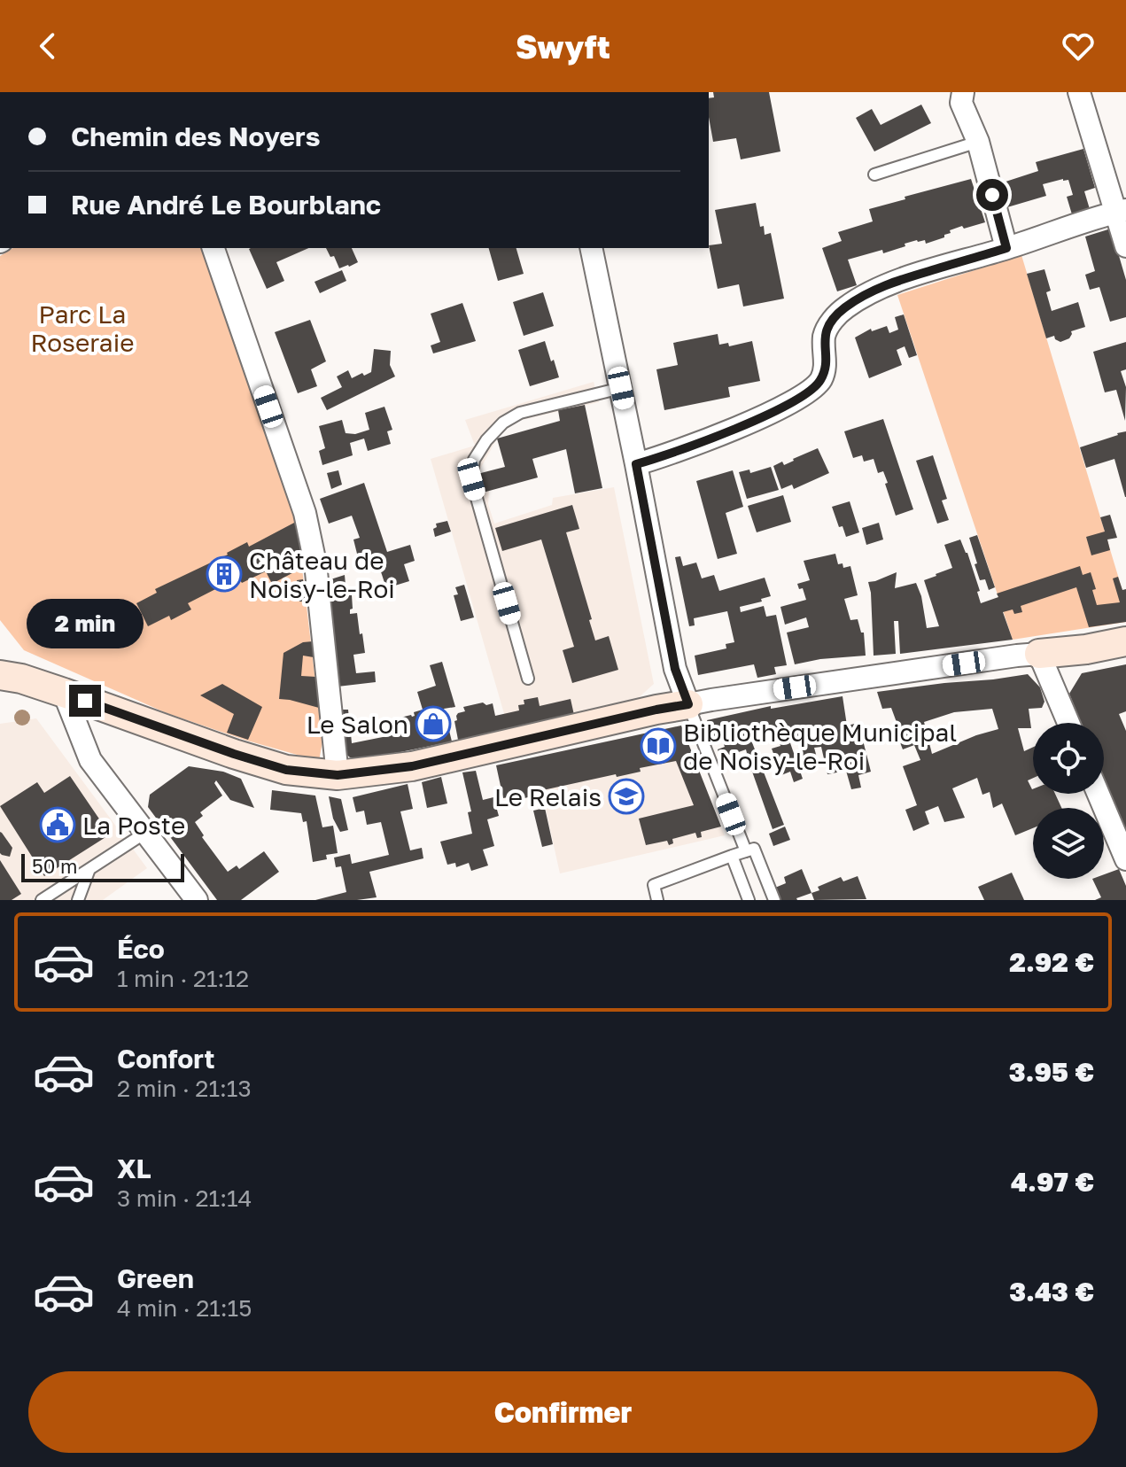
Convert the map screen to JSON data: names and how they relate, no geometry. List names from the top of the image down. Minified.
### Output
{"parks":["Parc La Roseraie"],"places":{"building":["Château de Noisy-le-Roi"],"shop":["Le Salon"],"library":["Bibliothèque Municipal de Noisy-le-Roi"],"school or university":["Le Relais"],"public building":["La Poste"]},"scale_bar":"50 m","page":{"header":"Swyft","banner":["Chemin des Noyers","Rue André Le Bourblanc"],"bubble":"2 min","scale":"50 m","list":[{"name":"Éco","note":"1 min · 21:12","value":"2.92 €"},{"name":"Confort","note":"2 min · 21:13","value":"3.95 €"},{"name":"XL","note":"3 min · 21:14","value":"4.97 €"},{"name":"Green","note":"4 min · 21:15","value":"3.43 €"}],"buttons":"Confirmer"}}
